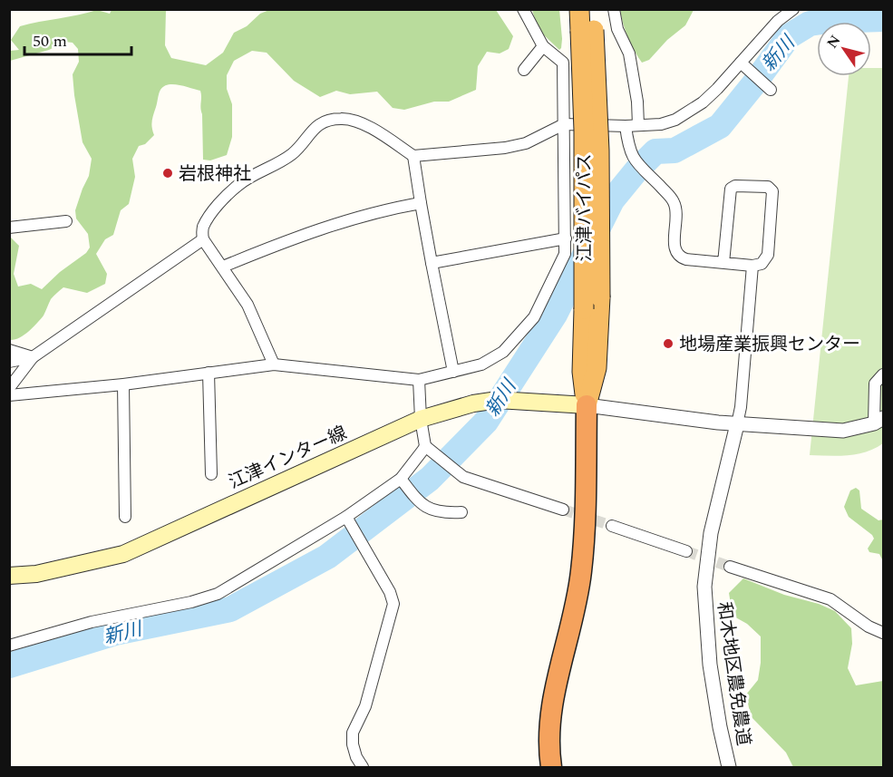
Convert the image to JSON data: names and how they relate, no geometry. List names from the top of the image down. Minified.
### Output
{"streets":{"highway":["江津バイパス"],"main road":["江津インター線"],"street":["和木地区農免農道"]},"crossings":[["江津バイパス","江津インター線"]],"water":["新川"],"places":["岩根神社","地場産業振興センター"],"scale_bar":"50 m","north":"top left"}
